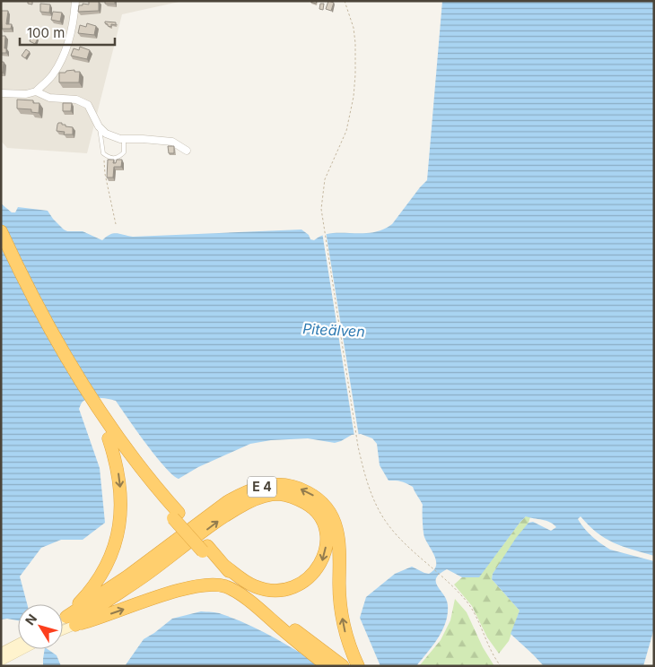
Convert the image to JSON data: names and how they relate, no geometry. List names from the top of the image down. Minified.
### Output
{"streets":{"highway":["E 4"]},"water":["Piteälven"],"scale_bar":"100 m","north":"top left"}
